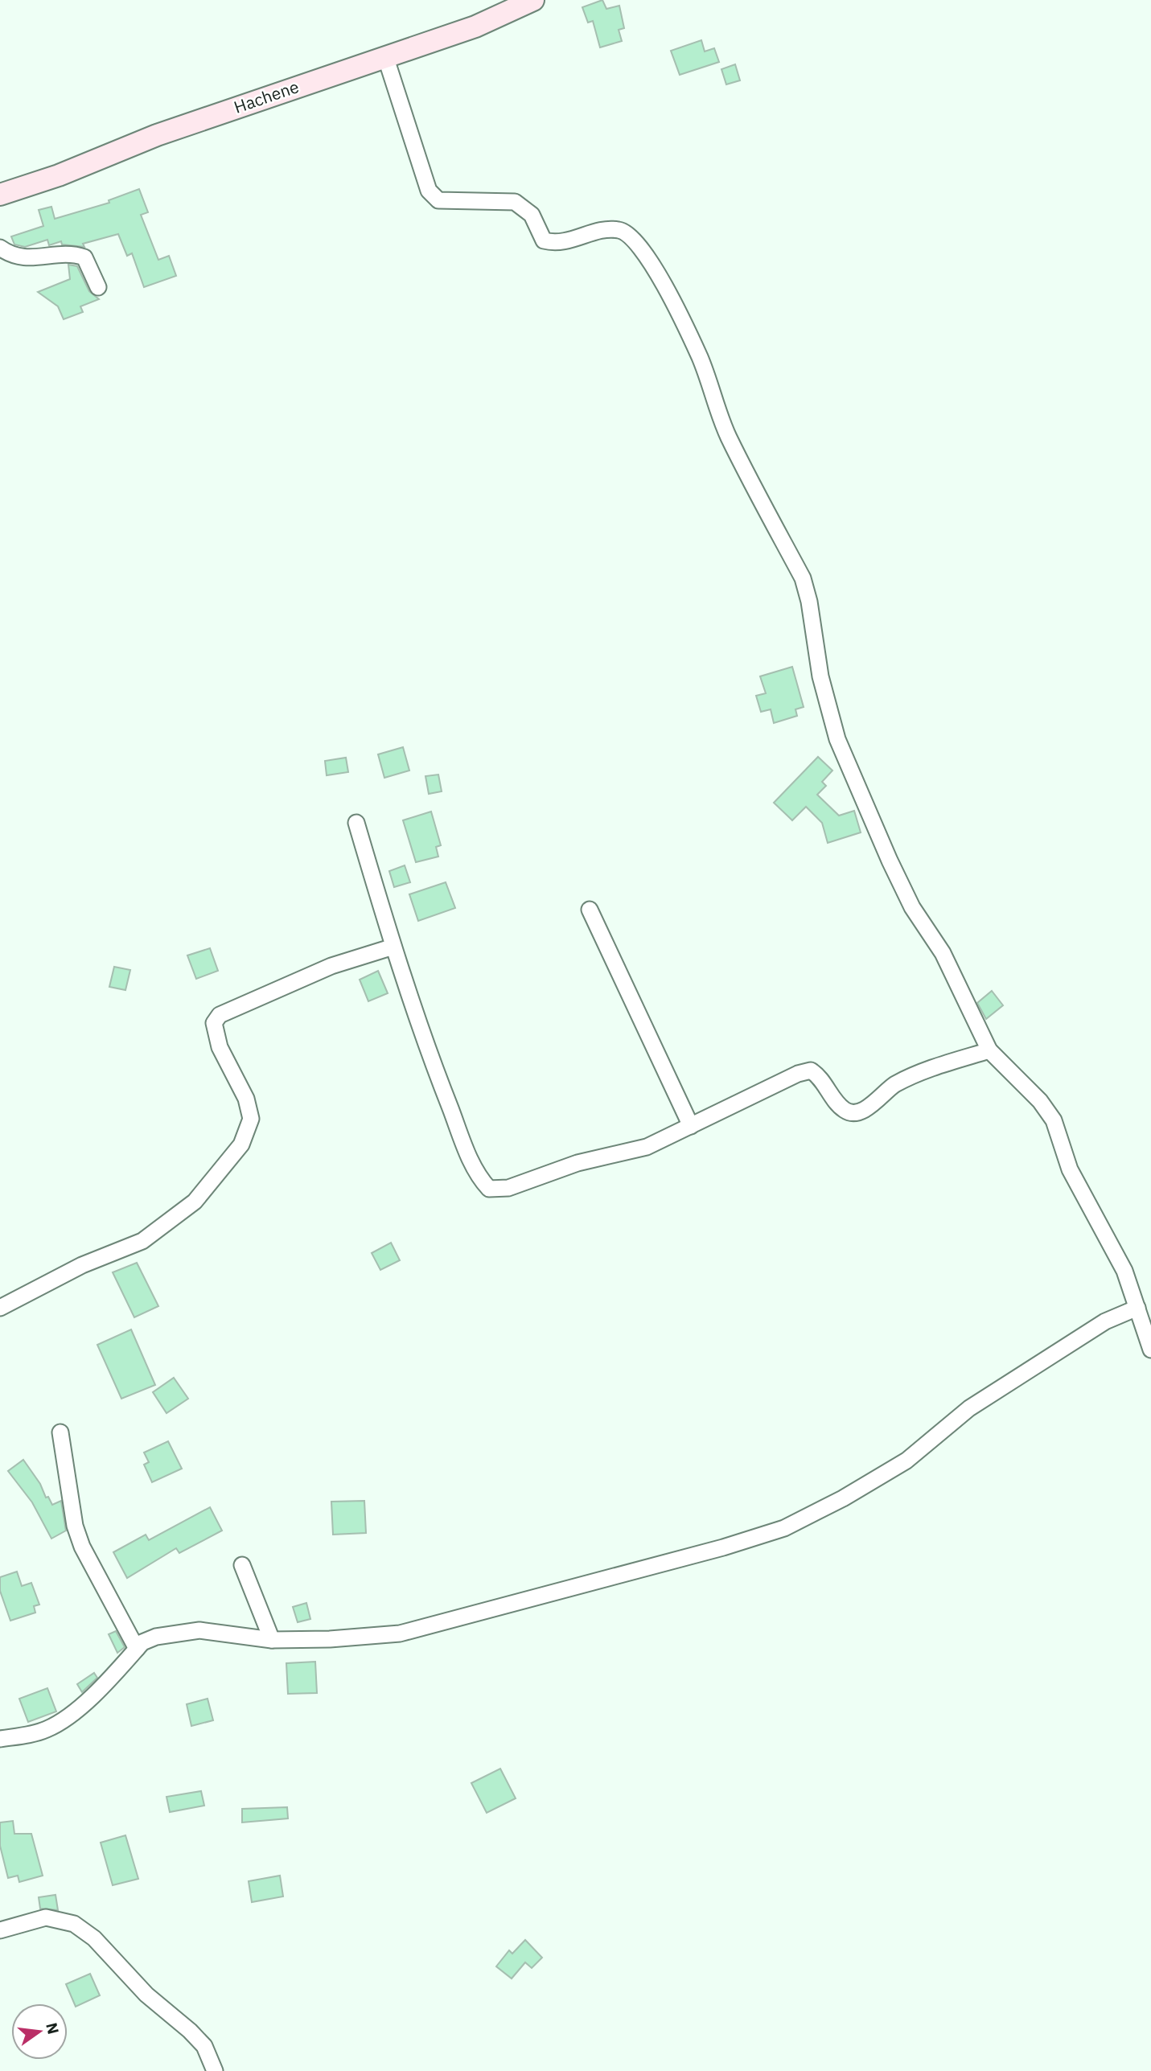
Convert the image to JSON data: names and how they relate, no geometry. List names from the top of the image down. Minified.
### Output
{"streets":{"street":["Hachene"]},"north":"right"}
